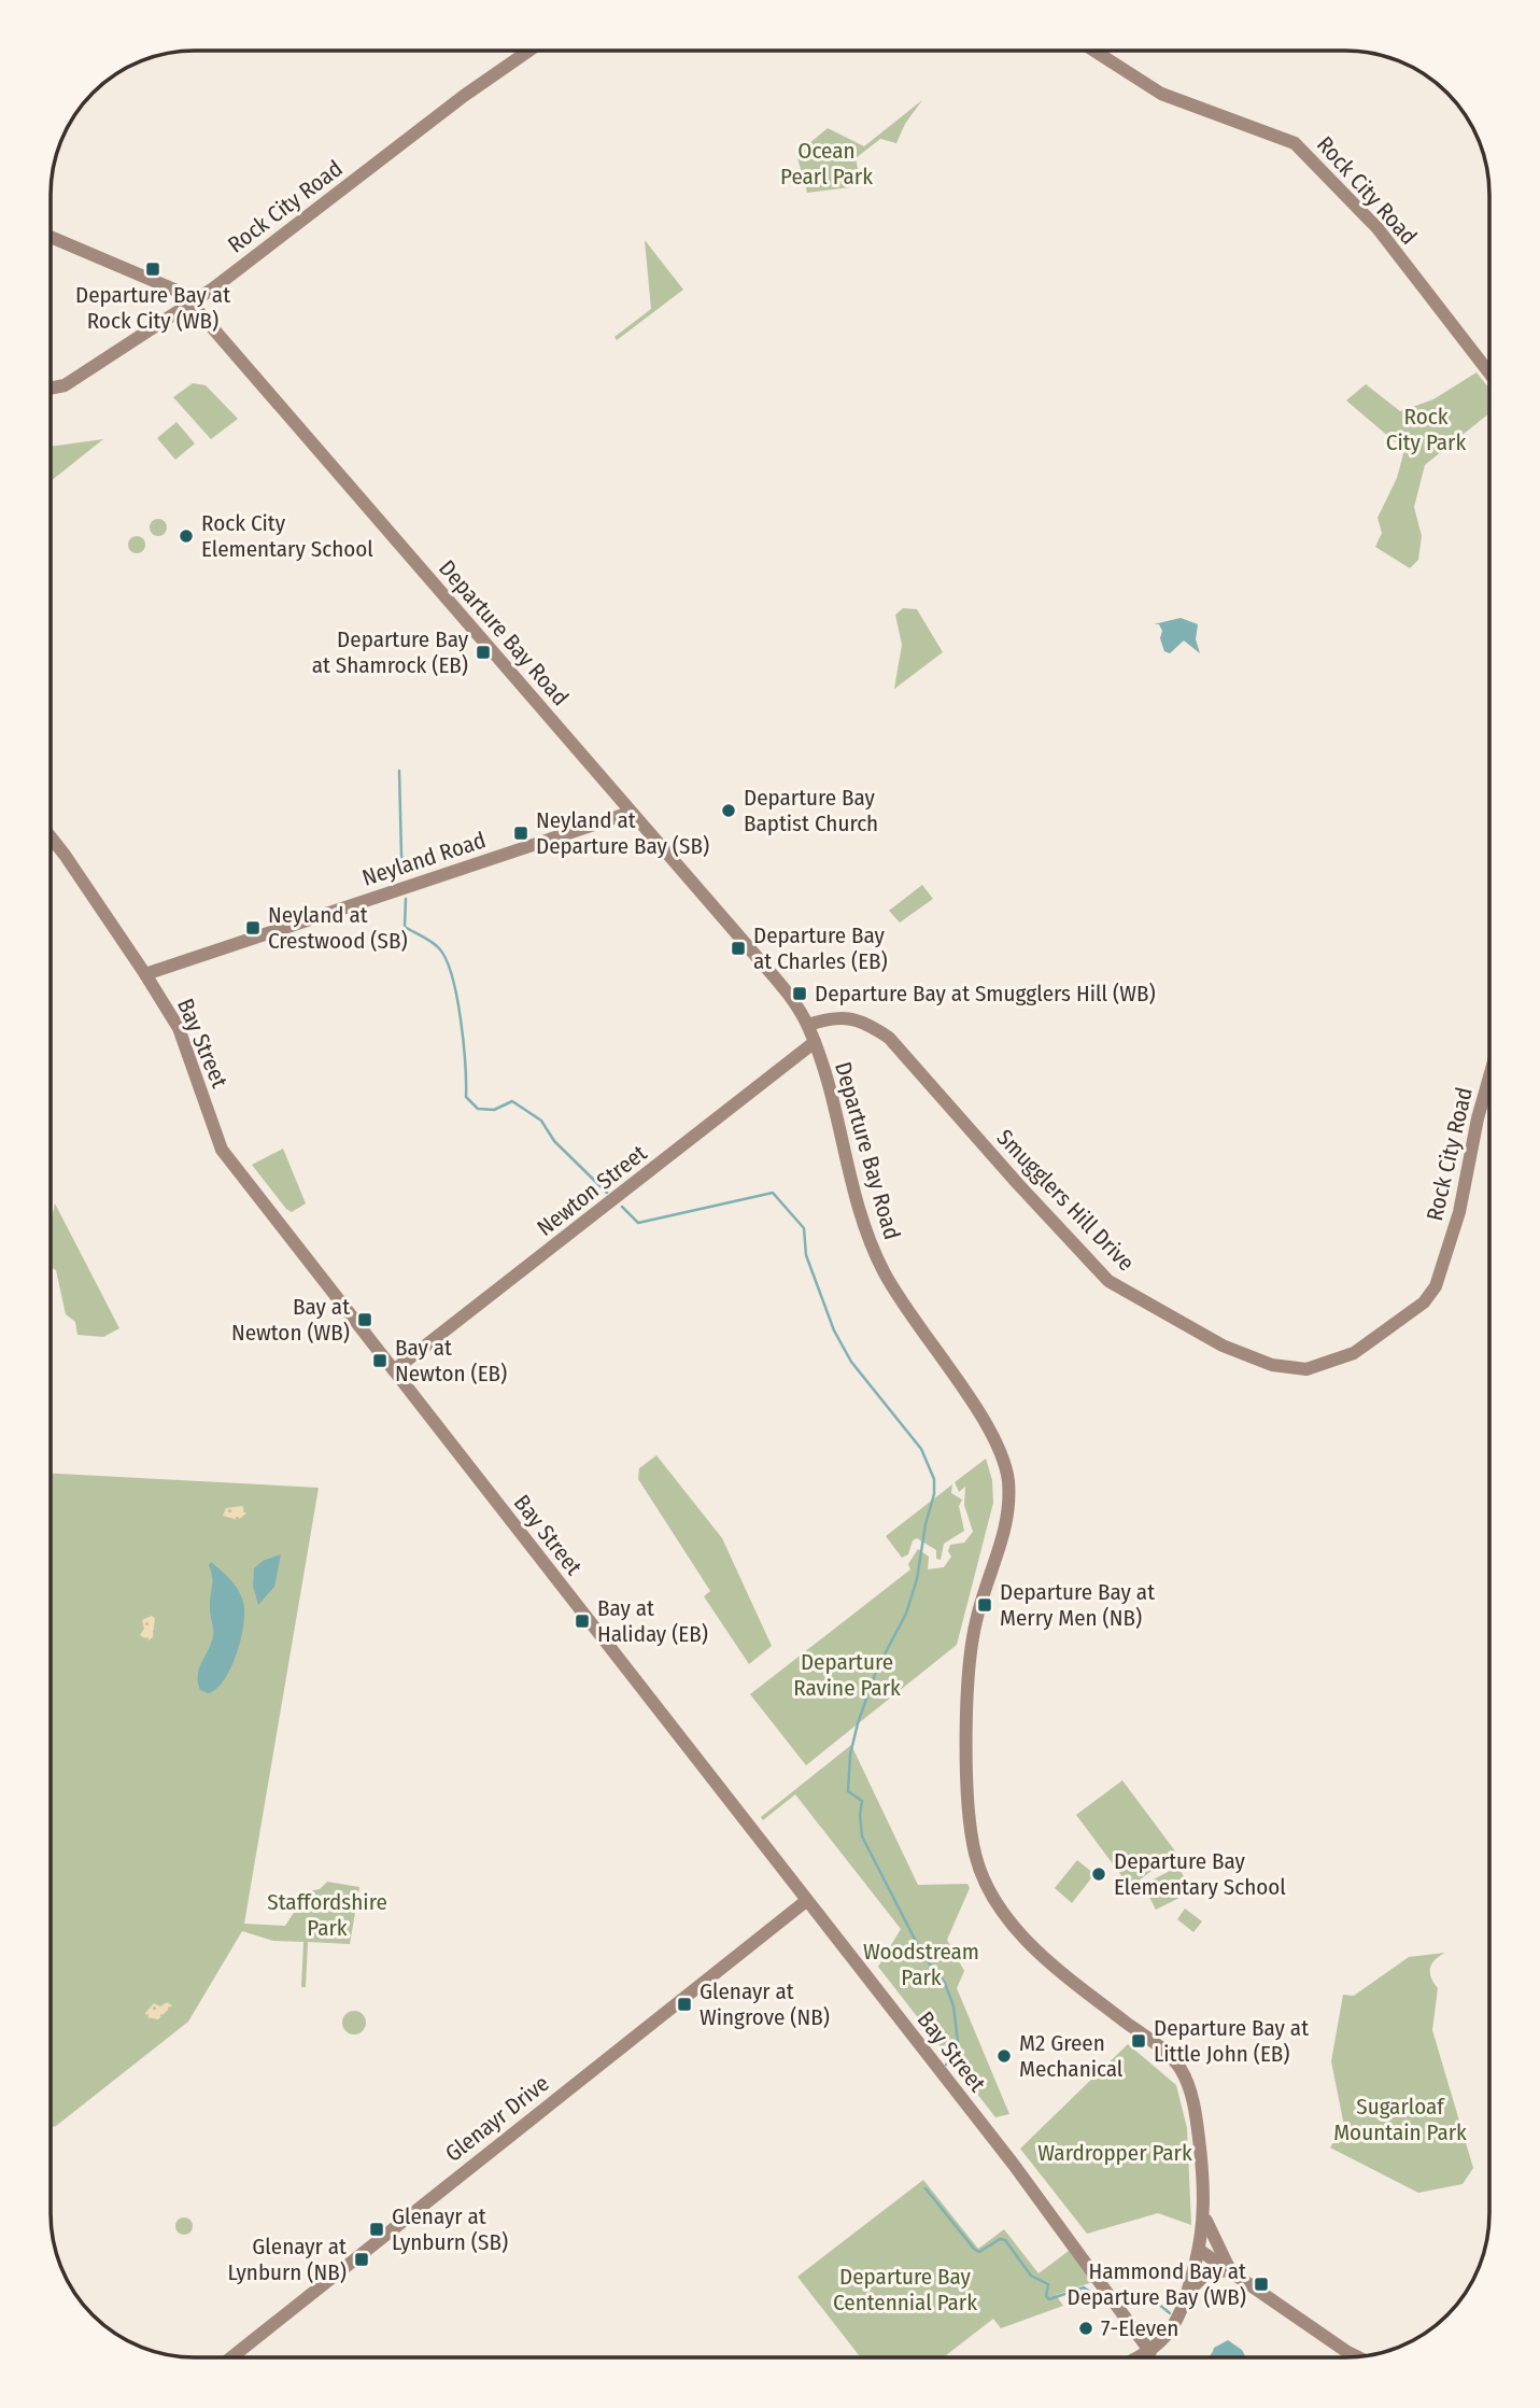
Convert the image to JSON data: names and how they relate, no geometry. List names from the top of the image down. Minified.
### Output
{"streets":{"street":["Rock City Road","Departure Bay Road","Neyland Road","Bay Street","Newton Street","Smugglers Hill Drive","Glenayr Drive"]},"crossings":[["Rock City Road","Departure Bay Road"],["Rock City Road","Smugglers Hill Drive"],["Departure Bay Road","Neyland Road"],["Departure Bay Road","Bay Street"],["Departure Bay Road","Newton Street"],["Departure Bay Road","Smugglers Hill Drive"],["Neyland Road","Bay Street"],["Bay Street","Newton Street"],["Bay Street","Glenayr Drive"]],"parks":["Ocean Pearl Park","Rock City Park","Departure Ravine Park","Staffordshire Park","Woodstream Park","Sugarloaf Mountain Park","Wardropper Park","Departure Bay Centennial Park"],"places":{"transit":["Departure Bay at Rock City (WB)","Departure Bay at Shamrock (EB)","Neyland at Departure Bay (SB)","Neyland at Crestwood (SB)","Departure Bay at Charles (EB)","Departure Bay at Smugglers Hill (WB)","Bay at Newton (WB)","Bay at Newton (EB)","Departure Bay at Merry Men (NB)","Bay at Haliday (EB)","Glenayr at Wingrove (NB)","Departure Bay at Little John (EB)","Glenayr at Lynburn (SB)","Glenayr at Lynburn (NB)","Hammond Bay at Departure Bay (WB)"],"other":["Rock City Elementary School","Departure Bay Baptist Church","Departure Bay Elementary School","M2 Green Mechanical","7-Eleven"]}}
